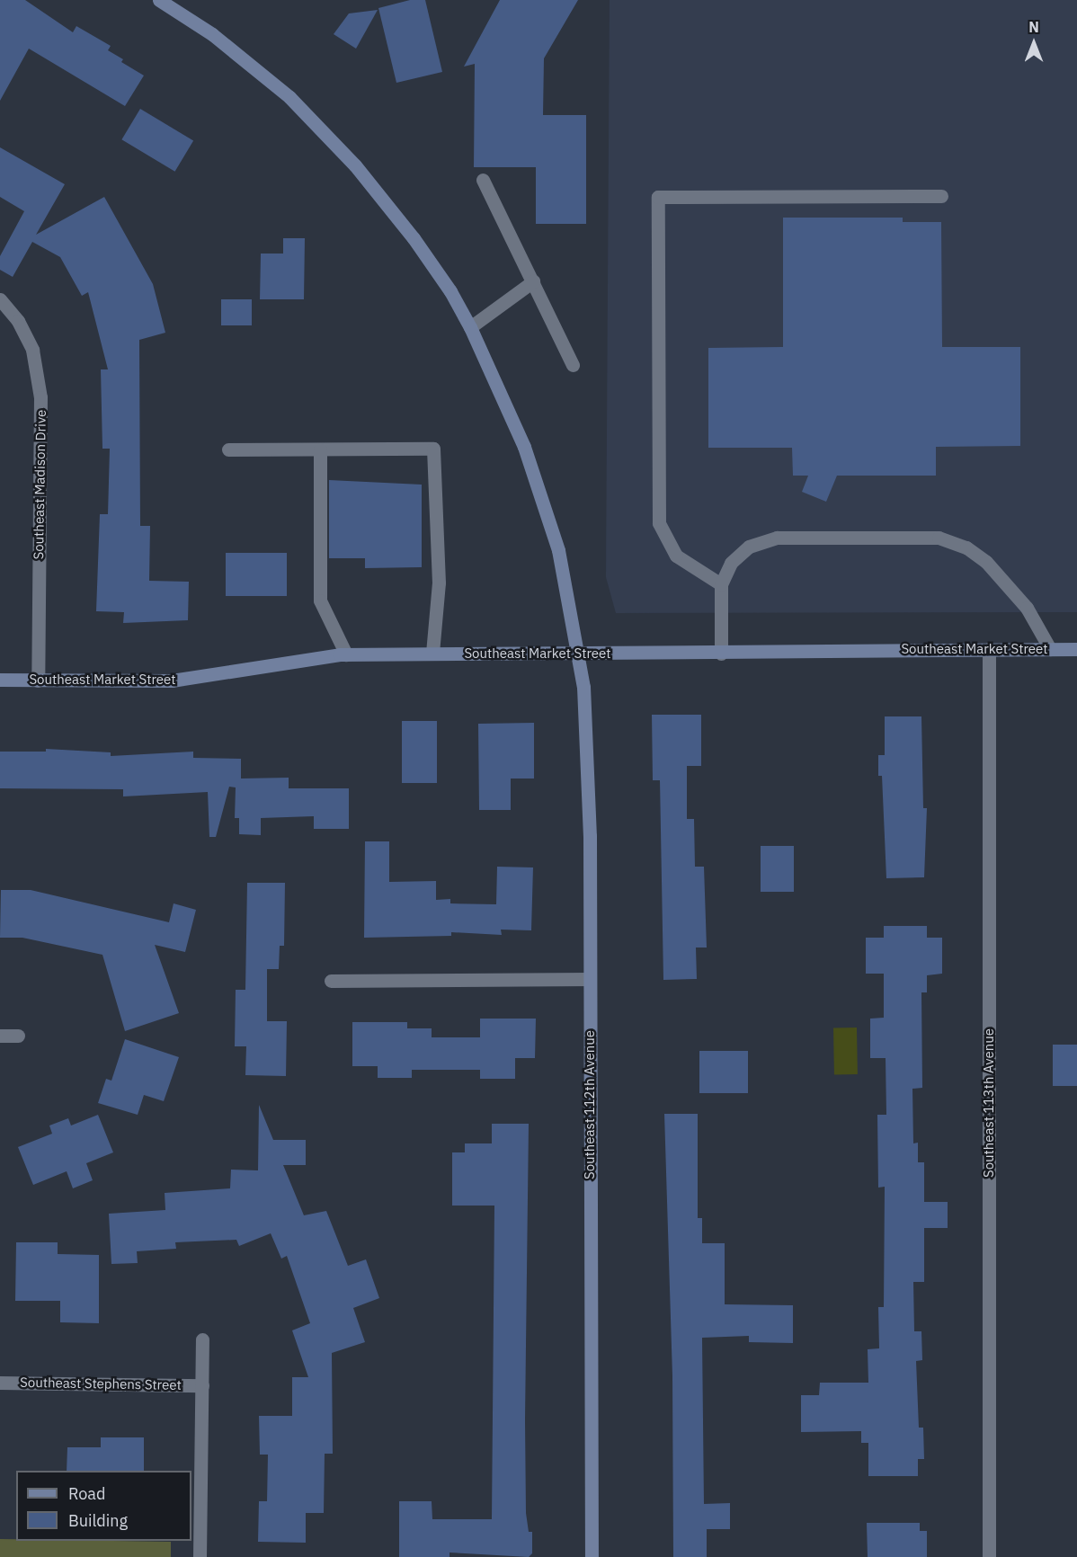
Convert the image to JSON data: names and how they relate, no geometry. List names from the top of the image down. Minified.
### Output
{"streets":{"main road":["Southeast Market Street","Southeast 112th Avenue"],"street":["Southeast Madison Drive","Southeast 113th Avenue","Southeast Stephens Street"]},"crossings":[["Southeast Madison Drive","Southeast Market Street"],["Southeast Market Street","Southeast 113th Avenue"],["Southeast Market Street","Southeast 112th Avenue"]],"legend":["Road","Building"],"north":"top"}
